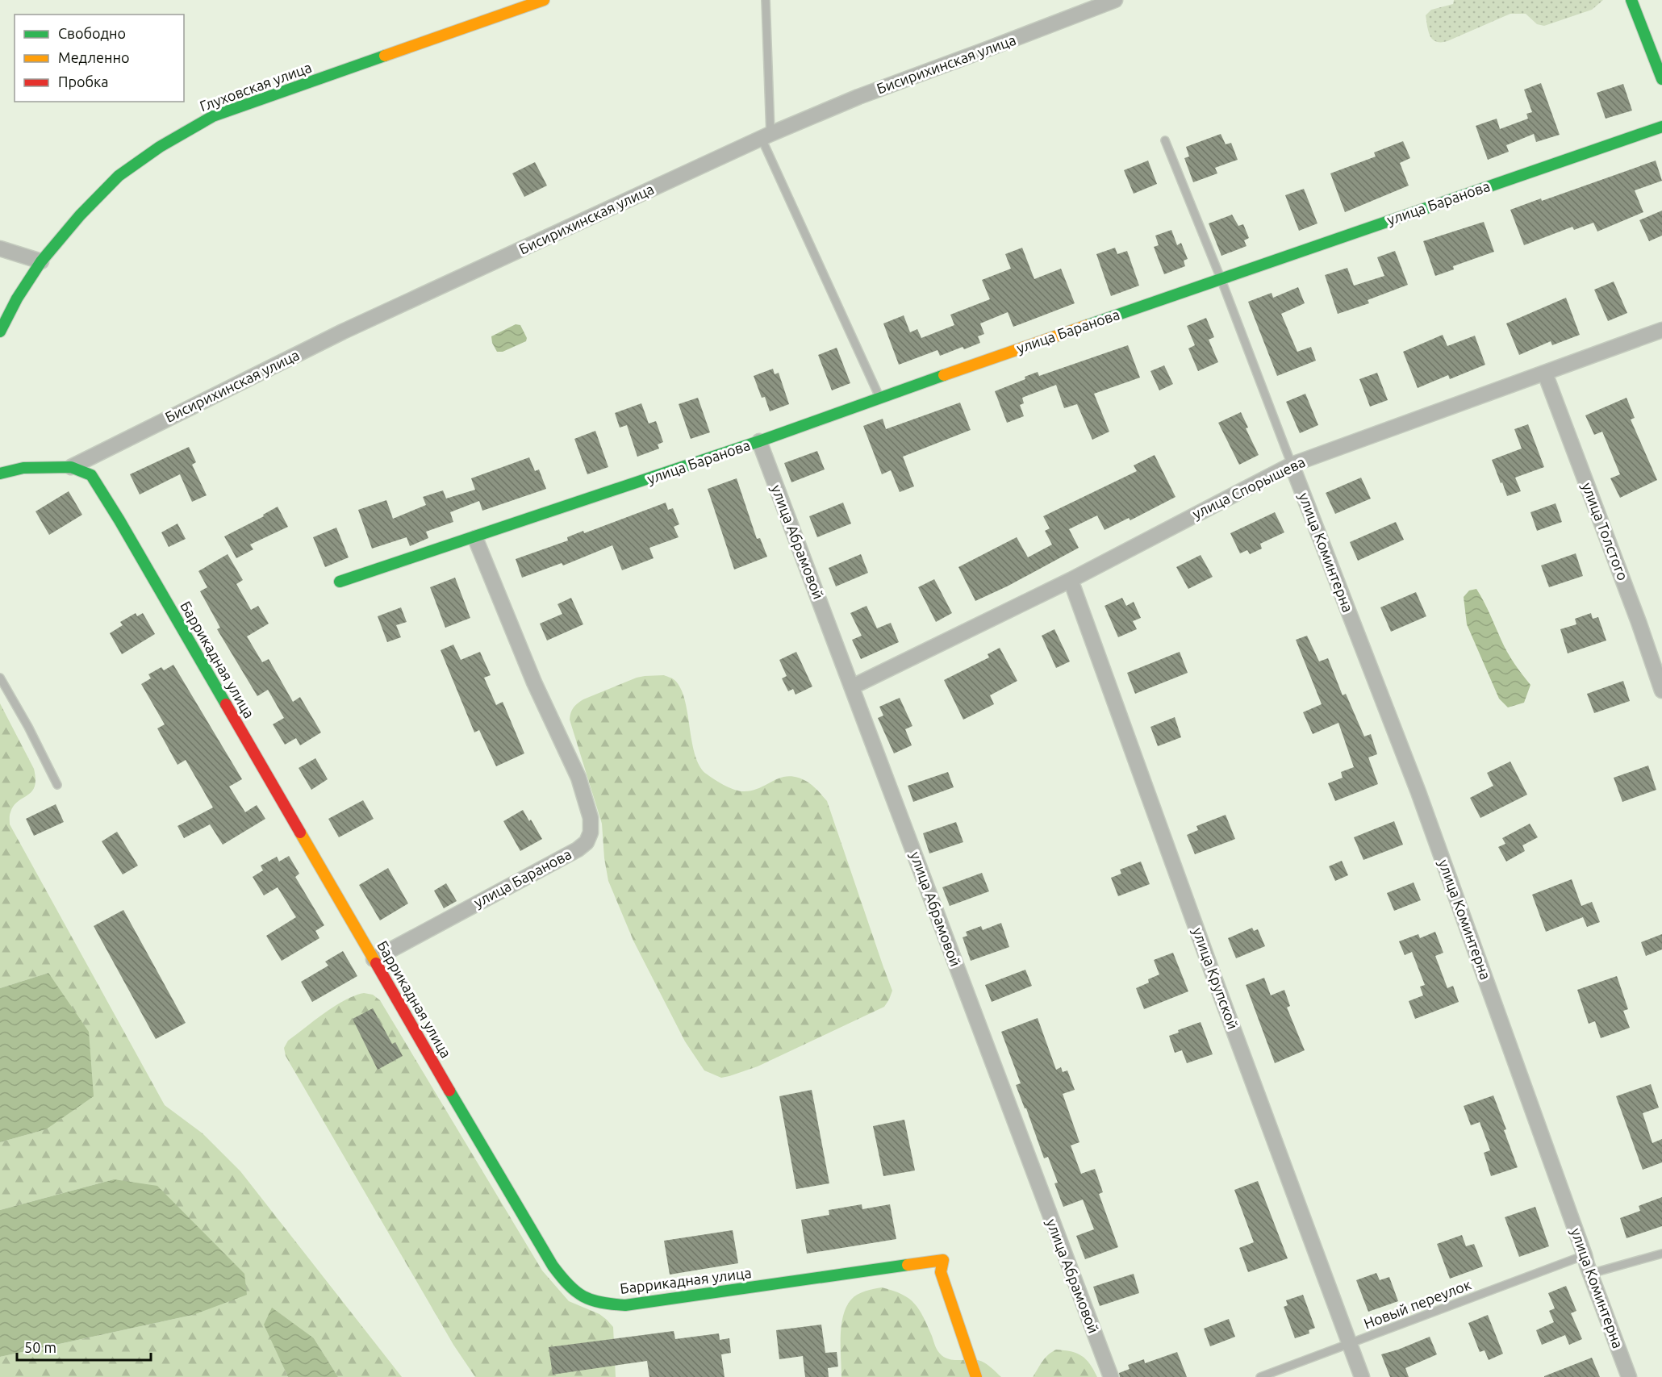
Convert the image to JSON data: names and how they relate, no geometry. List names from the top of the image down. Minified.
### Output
{"streets":{"street":["Бисирихинская улица","Глуховская улица","улица Баранова","улица Спорышева","улица Толстого","улица Абрамовой","улица Коминтерна","Баррикадная улица","улица Крупской"],"lane":["Новый переулок"]},"crossings":[["Бисирихинская улица","Баррикадная улица"],["улица Баранова","улица Абрамовой"],["улица Баранова","Баррикадная улица"],["улица Спорышева","улица Толстого"],["улица Спорышева","улица Абрамовой"],["улица Спорышева","улица Коминтерна"],["улица Спорышева","улица Крупской"],["улица Коминтерна","Новый переулок"],["улица Крупской","Новый переулок"]],"legend":["Свободно","Медленно","Пробка"],"scale_bar":"50 m"}
